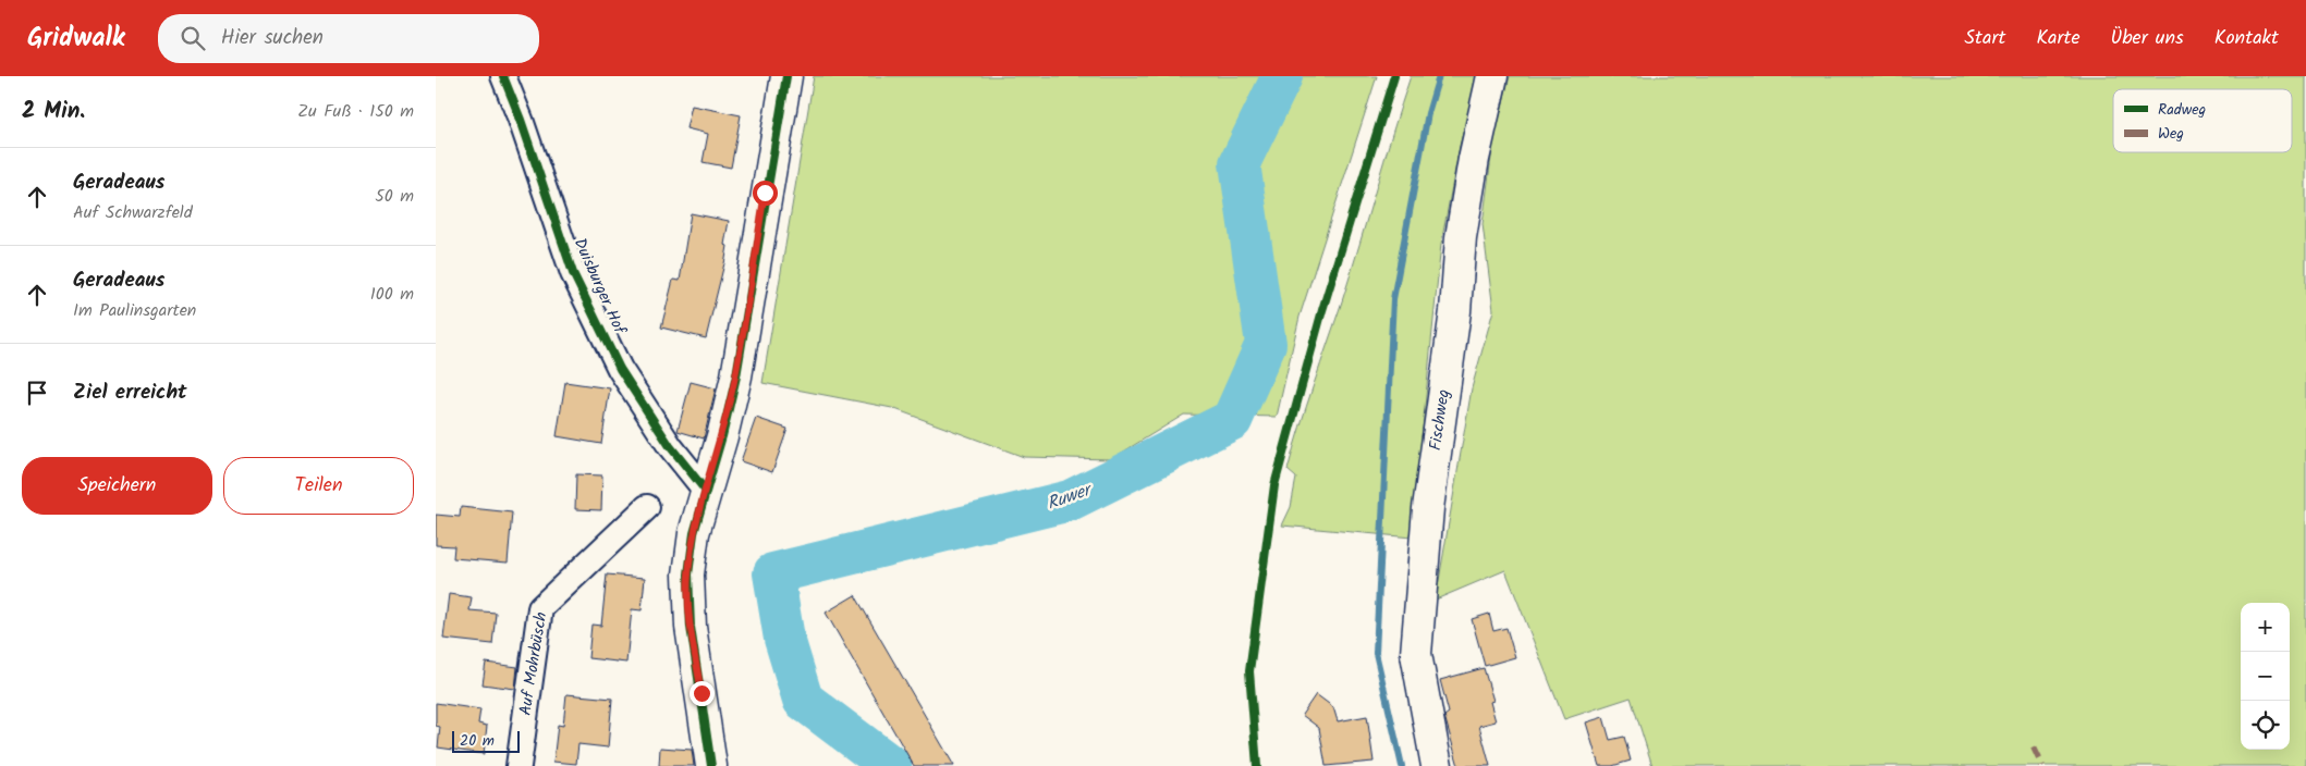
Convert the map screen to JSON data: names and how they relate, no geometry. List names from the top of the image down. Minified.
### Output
{"streets":{"street":["Duisburger Hof","Fischweg","Auf Mohrbüsch"]},"water":["Ruwer"],"legend":["Radweg","Weg"],"scale_bar":"20 m","page":{"header":"Gridwalk","search":"Hier suchen","nav":["Start","Karte","Über uns","Kontakt"],"heading":["2 Min.","Zu Fuß · 150 m"],"list":[["Geradeaus","Auf Schwarzfeld","50 m"],["Geradeaus","Im Paulinsgarten","100 m"],"Ziel erreicht"],"buttons":["Speichern","Teilen"],"map_buttons":["+","−"],"scale":"20 m"}}
